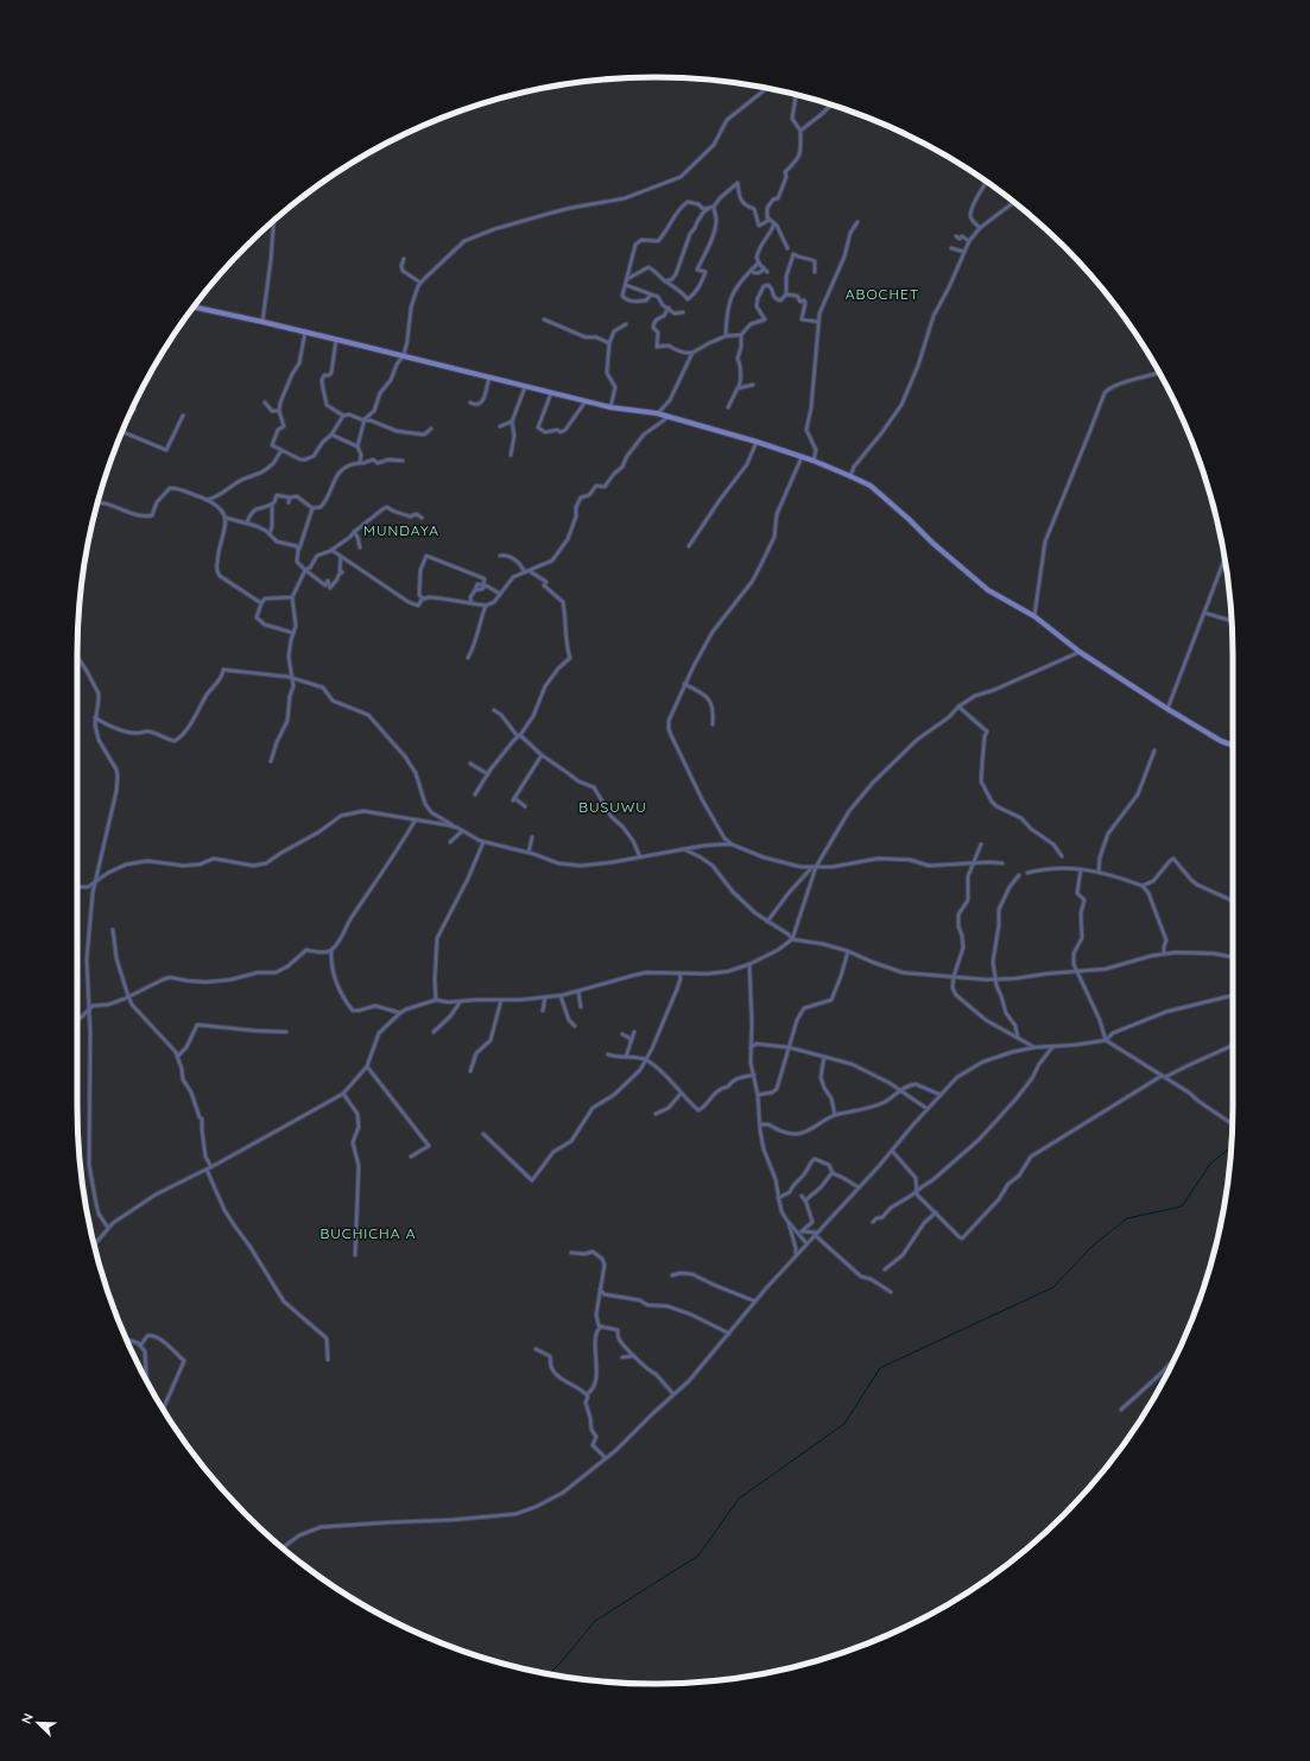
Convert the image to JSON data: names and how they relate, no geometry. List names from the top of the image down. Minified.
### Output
{"districts":["ABOCHET","MUNDAYA","BUSUWU","BUCHICHA A"],"north":"top left"}
